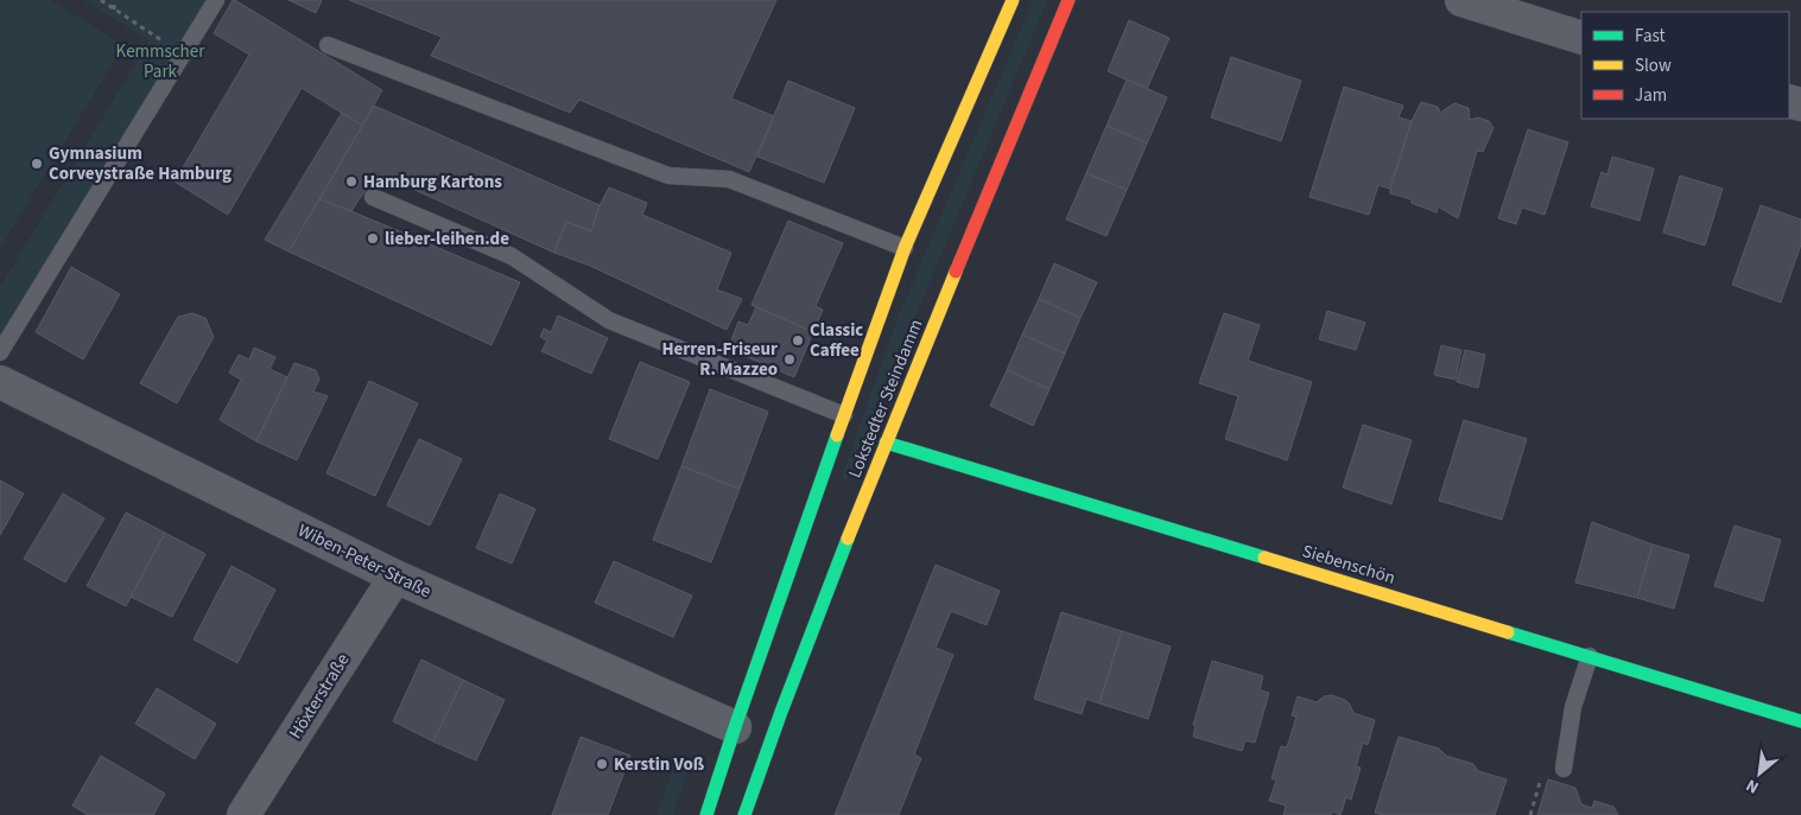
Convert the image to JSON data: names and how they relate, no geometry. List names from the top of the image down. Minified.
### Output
{"streets":{"main road":["Lokstedter Steindamm","Siebenschön"],"street":["Wiben-Peter-Straße","Höxterstraße"]},"crossings":[["Lokstedter Steindamm","Wiben-Peter-Straße"],["Lokstedter Steindamm","Siebenschön"],["Wiben-Peter-Straße","Höxterstraße"]],"parks":["Kemmscher Park"],"places":["Gymnasium Corveystraße Hamburg","Hamburg Kartons","lieber-leihen.de","Classic Caffee","Herren-Friseur R. Mazzeo","Kerstin Voß"],"legend":["Fast","Slow","Jam"],"north":"bottom left"}
